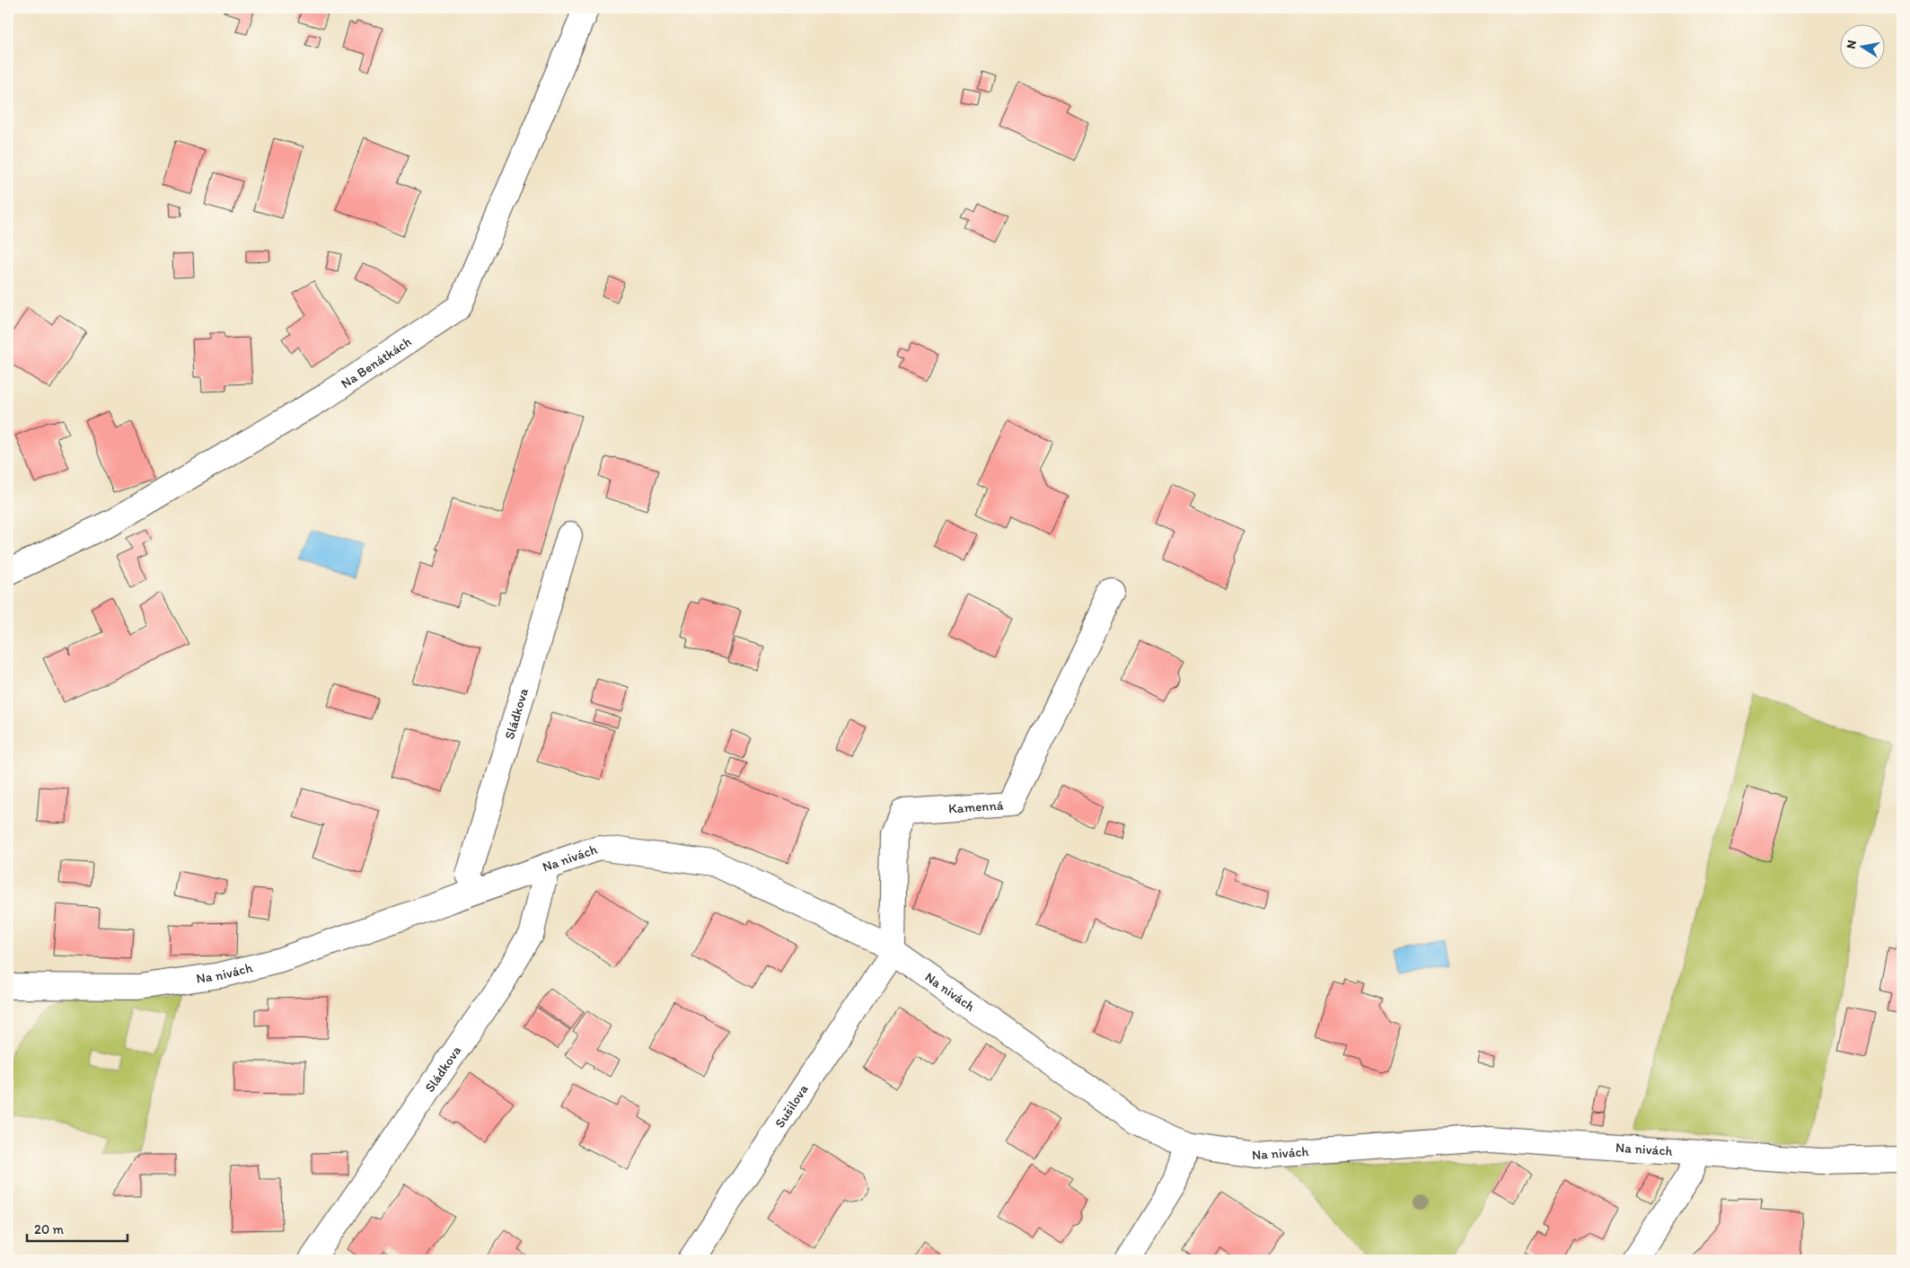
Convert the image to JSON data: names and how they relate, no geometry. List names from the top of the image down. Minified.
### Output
{"streets":{"street":["Na Benátkách","Sládkova","Kamenná","Na nivách","Sušilova"]},"crossings":[["Sládkova","Na nivách"],["Kamenná","Na nivách"],["Kamenná","Sušilova"],["Na nivách","Sušilova"]],"scale_bar":"20 m","north":"left"}
